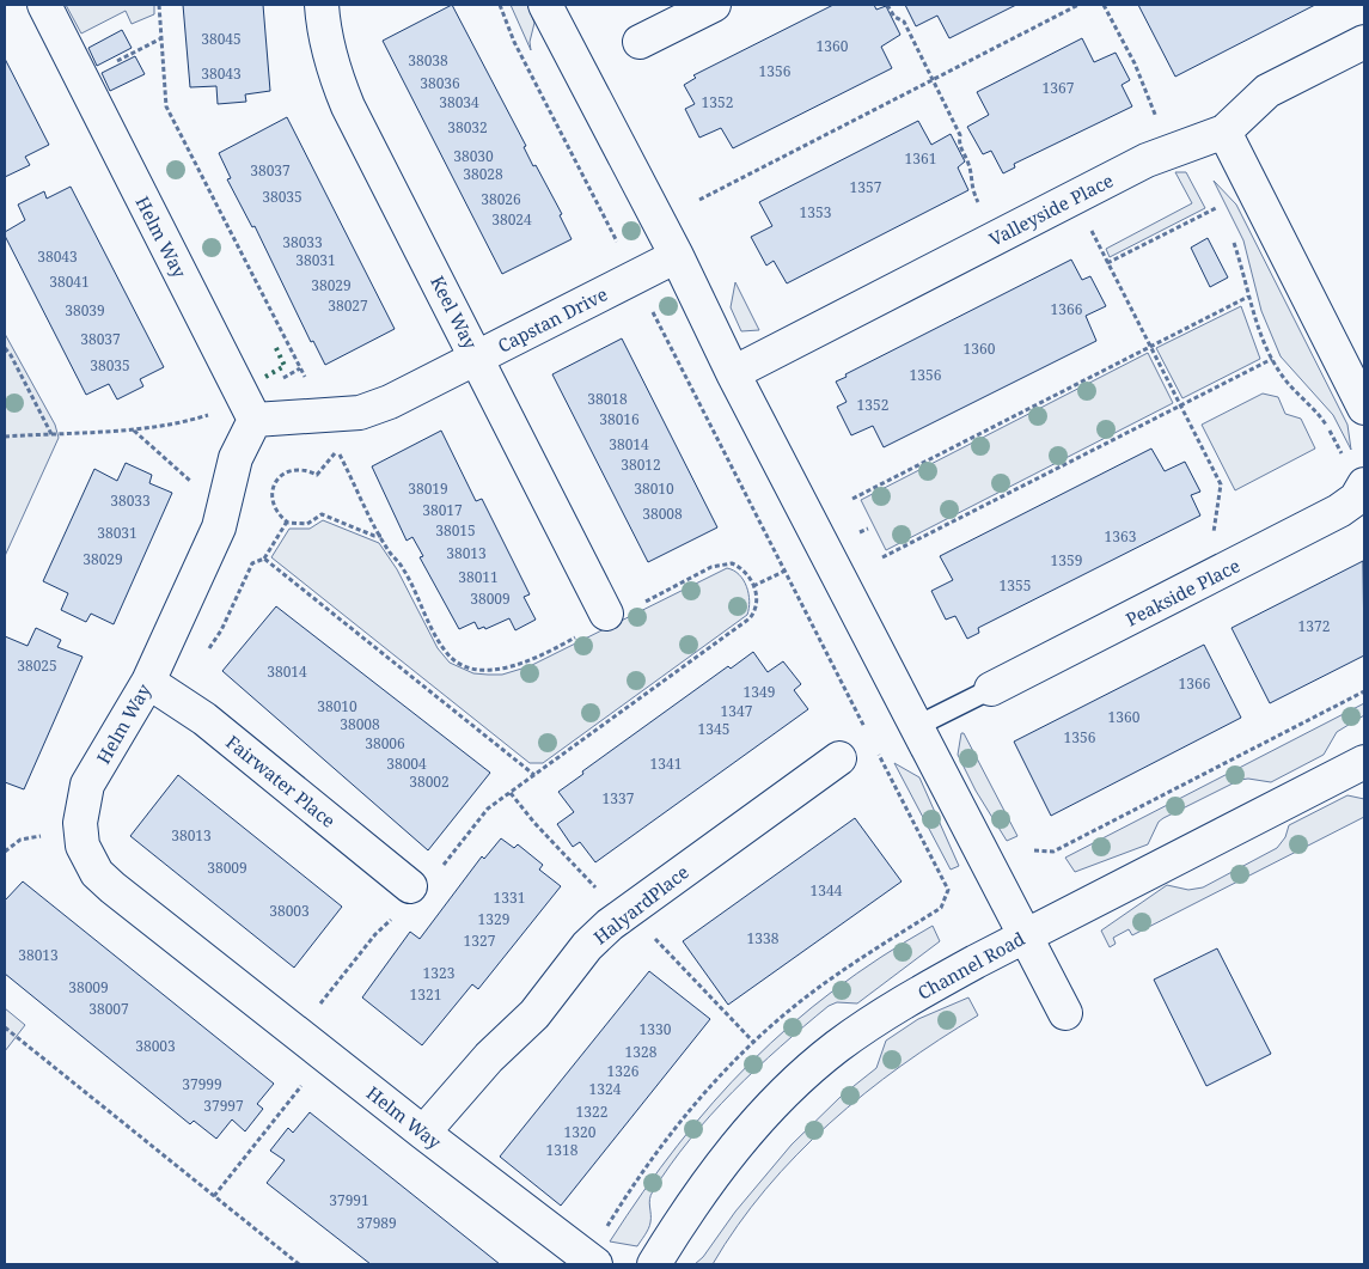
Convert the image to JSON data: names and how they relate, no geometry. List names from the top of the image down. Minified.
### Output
{"streets":{"street":["Valleyside Place","Helm Way","Keel Way","Capstan Drive","Peakside Place","Fairwater Place","HalyardPlace","Channel Road"]},"crossings":[["Helm Way","Capstan Drive"],["Helm Way","Fairwater Place"],["Helm Way","HalyardPlace"],["Keel Way","Capstan Drive"]],"house_numbers":["38045","1360","38038","1356","38043","38036","1367","38034","1352","38032","38030","1361","38037","38028","1357","38035","38026","1353","38024","38033","38043","38031","38041","38029","38027","1366","38039","38037","1360","38035","1356","38018","1352","38016","38014","38012","38019","38010","38033","38017","38008","38015","38031","1363","38013","38029","1359","38011","1355","38009","1372","38025","38014","1366","1349","38010","1347","1360","38008","1345","1356","38006","38004","1341","38002","1337","38013","38009","1344","1331","38003","1329","1338","1327","38013","1323","38009","1321","38007","1330","38003","1328","1326","37999","1324","37997","1322","1320","1318","37991","37989"]}
